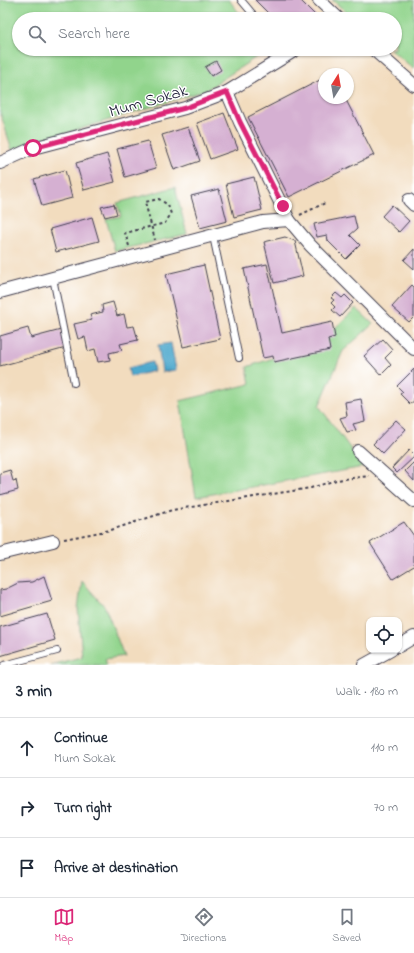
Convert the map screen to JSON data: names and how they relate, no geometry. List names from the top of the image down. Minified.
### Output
{"streets":{"street":["Mum Sokak"]},"north":"top","page":{"search":"Search here","heading":["3 min","Walk · 180 m"],"list":[["Continue","Mum Sokak","110 m"],["Turn right","70 m"],"Arrive at destination"],"nav":["Map","Directions","Saved"]}}
